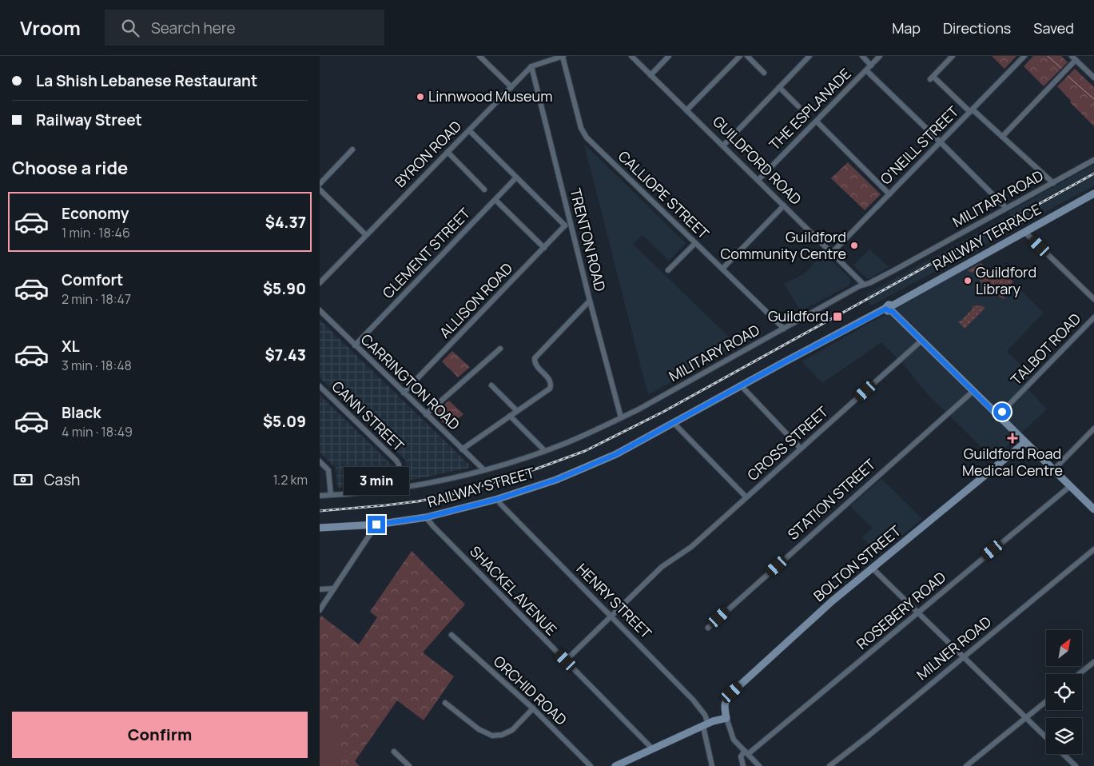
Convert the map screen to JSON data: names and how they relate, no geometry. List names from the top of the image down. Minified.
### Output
{"streets":{"main road":["RAILWAY TERRACE","RAILWAY STREET","BOLTON STREET"],"street":["THE ESPLANADE","O'NEILL STREET","BYRON ROAD","GUILDFORD ROAD","CALLIOPE STREET","MILITARY ROAD","TRENTON ROAD","CLEMENT STREET","ALLISON ROAD","TALBOT ROAD","CARRINGTON ROAD","CANN STREET","CROSS STREET","STATION STREET","SHACKEL AVENUE","HENRY STREET","ROSEBERY ROAD","MILNER ROAD","ORCHID ROAD"]},"crossings":[["THE ESPLANADE","GUILDFORD ROAD"],["O'NEILL STREET","GUILDFORD ROAD"],["BYRON ROAD","CALLIOPE STREET"],["BYRON ROAD","TRENTON ROAD"],["GUILDFORD ROAD","MILITARY ROAD"],["CALLIOPE STREET","MILITARY ROAD"],["MILITARY ROAD","TRENTON ROAD"],["MILITARY ROAD","CARRINGTON ROAD"],["MILITARY ROAD","CANN STREET"],["RAILWAY TERRACE","RAILWAY STREET"],["CLEMENT STREET","CARRINGTON ROAD"],["ALLISON ROAD","CARRINGTON ROAD"],["CROSS STREET","SHACKEL AVENUE"],["CROSS STREET","HENRY STREET"],["RAILWAY STREET","SHACKEL AVENUE"],["RAILWAY STREET","HENRY STREET"]],"places":{"other":["Linnwood Museum","Guildford Community Centre","Guildford Library"],"transit":["Guildford"],"health":["Guildford Road Medical Centre"]},"north":"top right","page":{"header":"Vroom","search":"Search here","nav":["Map","Directions","Saved"],"banner":["La Shish Lebanese Restaurant","Railway Street"],"heading":"Choose a ride","list":[{"name":"Economy","note":"1 min · 18:46","value":"$4.37"},{"name":"Comfort","note":"2 min · 18:47","value":"$5.90"},{"name":"XL","note":"3 min · 18:48","value":"$7.43"},{"name":"Black","note":"4 min · 18:49","value":"$5.09"}],"pay":["Cash","1.2 km"],"bubble":"3 min","buttons":"Confirm"}}
